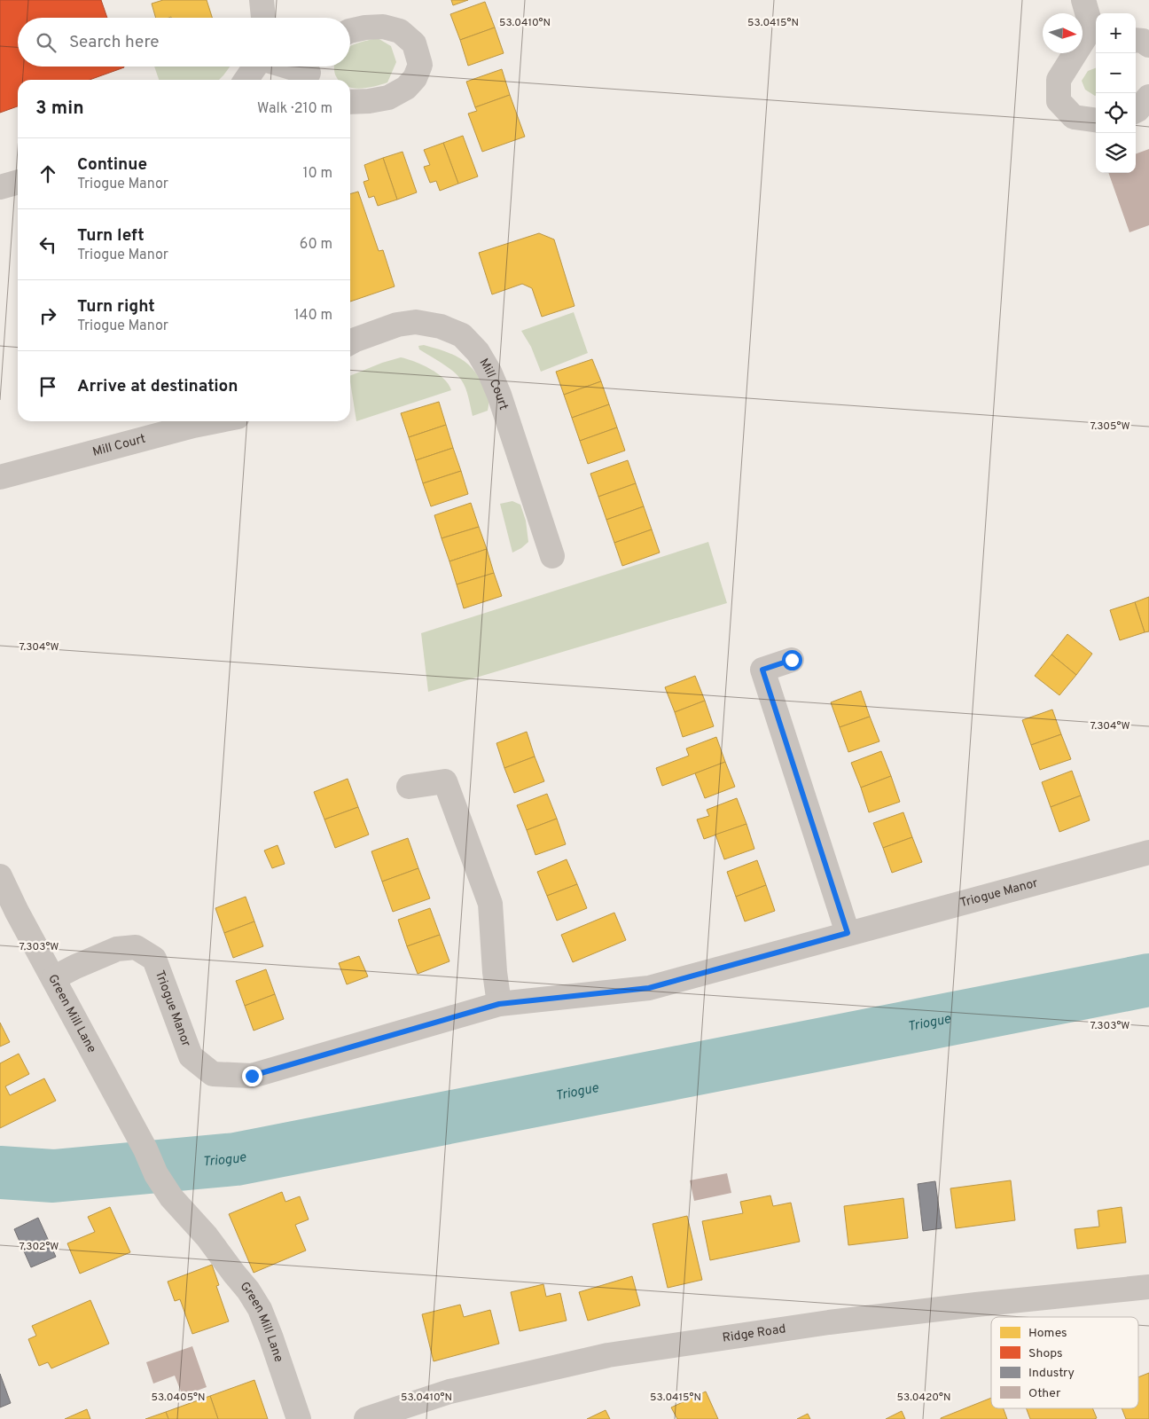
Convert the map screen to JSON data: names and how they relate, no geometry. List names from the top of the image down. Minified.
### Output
{"streets":{"street":["Mill Court","Triogue Manor","Green Mill Lane","Ridge Road"]},"crossings":[["Triogue Manor","Green Mill Lane"]],"water":["Triogue"],"legend":["Homes","Shops","Industry","Other"],"north":"right","page":{"map_buttons":["+","−"],"search":"Search here","heading":["3 min","Walk · 210 m"],"list":[["Continue","Triogue Manor","10 m"],["Turn left","Triogue Manor","60 m"],["Turn right","Triogue Manor","140 m"],"Arrive at destination"]},"coordinates":["53.0410°N","53.0415°N","7.305°W","7.304°W","7.303°W","7.302°W","53.0405°N","53.0420°N"]}
